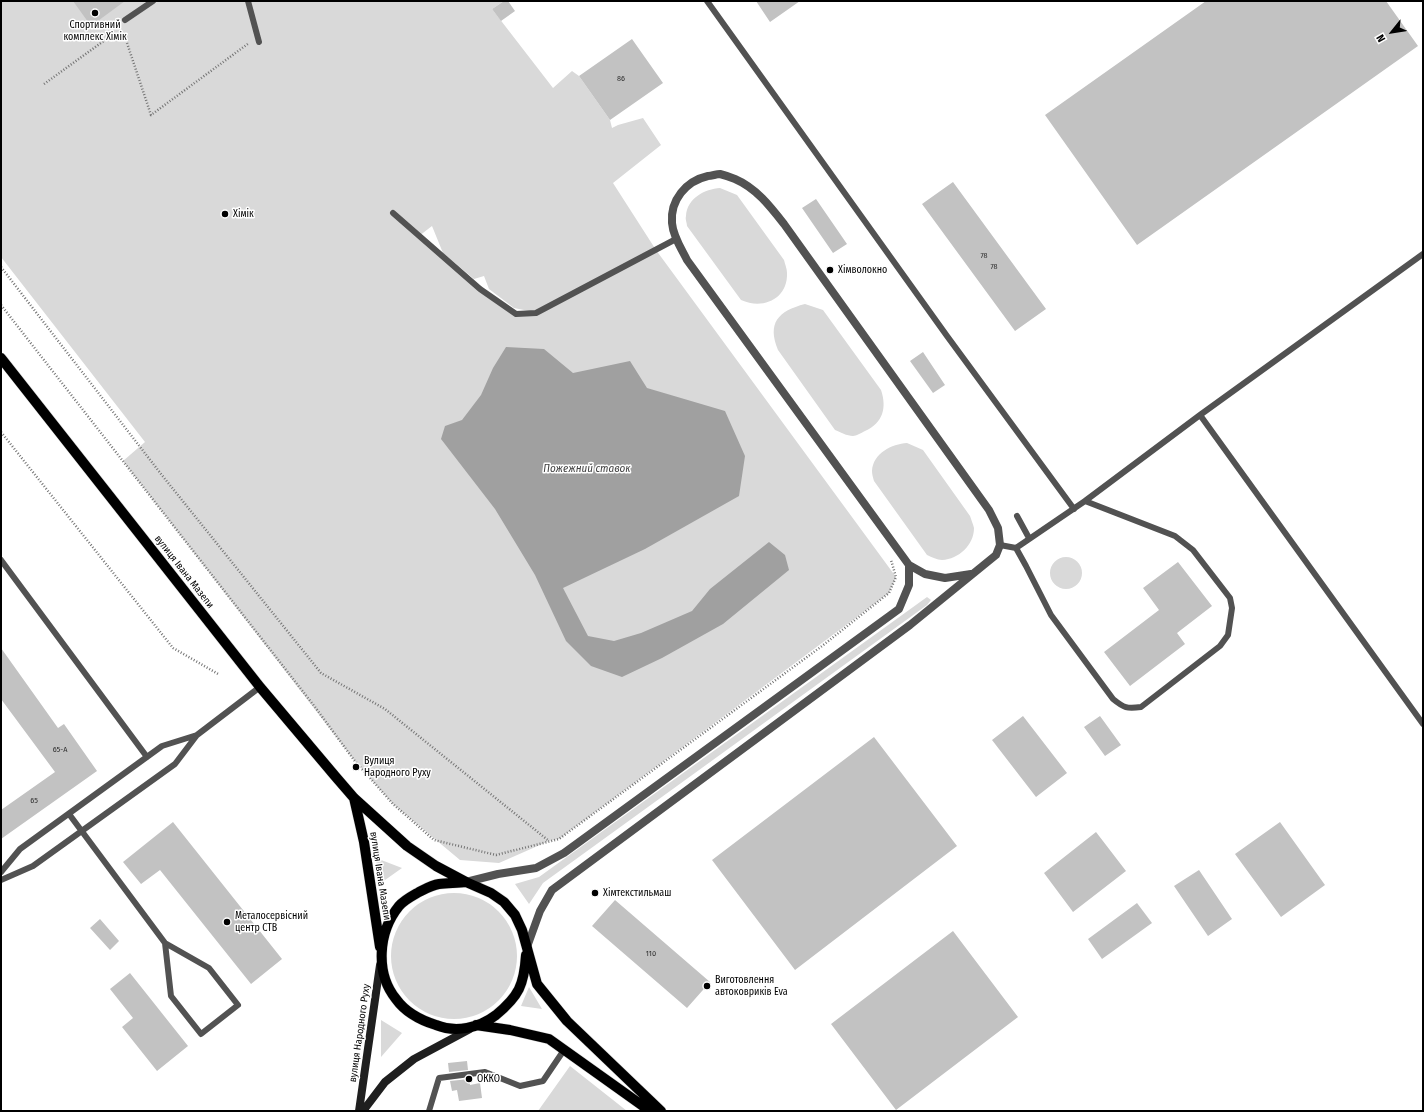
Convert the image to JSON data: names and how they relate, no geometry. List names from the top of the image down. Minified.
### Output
{"streets":{"main road":["вулиця Івана Мазепи","вулиця Народного Руху"]},"crossings":[["вулиця Івана Мазепи","вулиця Народного Руху"]],"water":["Пожежний ставок"],"places":["Спортивний комплекс Хімік","Хімік","Хімволокно","Вулиця Народного Руху","Хімтекстильмаш","Металосервісний центр СТВ","Виготовлення автоковриків Eva","ОККО"],"house_numbers":["86","78","78","65-А","65","110"],"north":"bottom left"}
